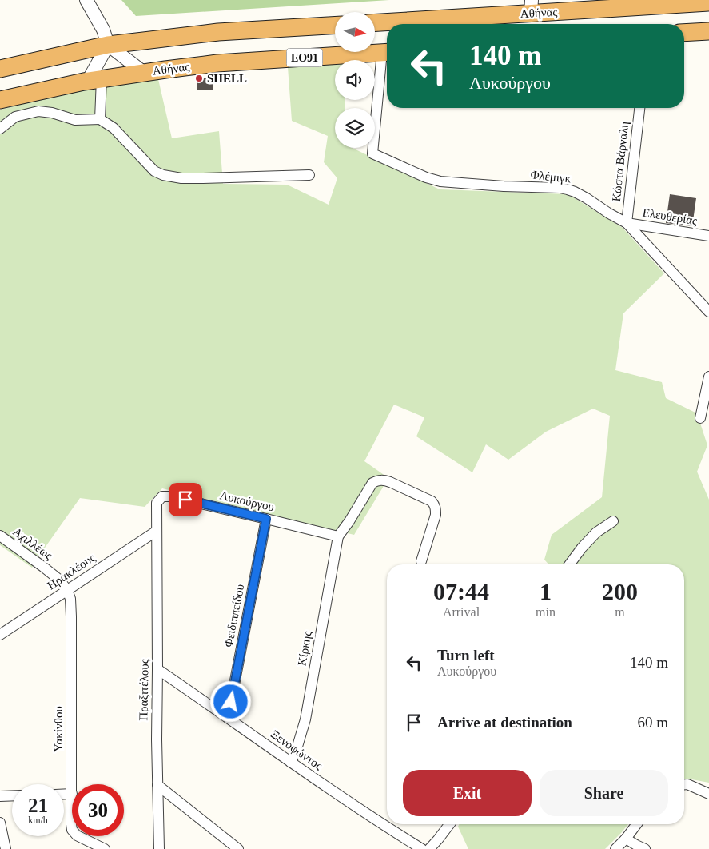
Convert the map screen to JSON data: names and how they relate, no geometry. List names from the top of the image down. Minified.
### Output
{"streets":{"highway":["Αθήνας","ΕΟ91"],"street":["Κώστα Βάρναλη","Φλέμιγκ","Ελευθερίας","Λυκούργου","Αχιλλέως","Ηρακλέους","Φειδιππείδου","Κίρκης","Πραξιτέλους","Υακίνθου","Ξενοφώντος"]},"crossings":[["Αθήνας","Φλέμιγκ"],["Κώστα Βάρναλη","Φλέμιγκ"],["Κώστα Βάρναλη","Ελευθερίας"],["Φλέμιγκ","Ελευθερίας"],["Λυκούργου","Ηρακλέους"],["Λυκούργου","Φειδιππείδου"],["Λυκούργου","Κίρκης"],["Λυκούργου","Πραξιτέλους"],["Αχιλλέως","Ηρακλέους"],["Αχιλλέως","Υακίνθου"],["Ηρακλέους","Πραξιτέλους"],["Ηρακλέους","Υακίνθου"],["Φειδιππείδου","Ξενοφώντος"],["Κίρκης","Ξενοφώντος"],["Πραξιτέλους","Ξενοφώντος"]],"places":["SHELL"],"north":"right","page":{"turn":["140 m","Λυκούργου"],"eta":["07:44","Arrival","1","min","200","m"],"list":[{"name":"Turn left","note":"Λυκούργου","value":"140 m"},{"name":"Arrive at destination","value":"60 m"}],"buttons":["Exit","Share"],"speed":"21 km/h","limit":"30"}}
